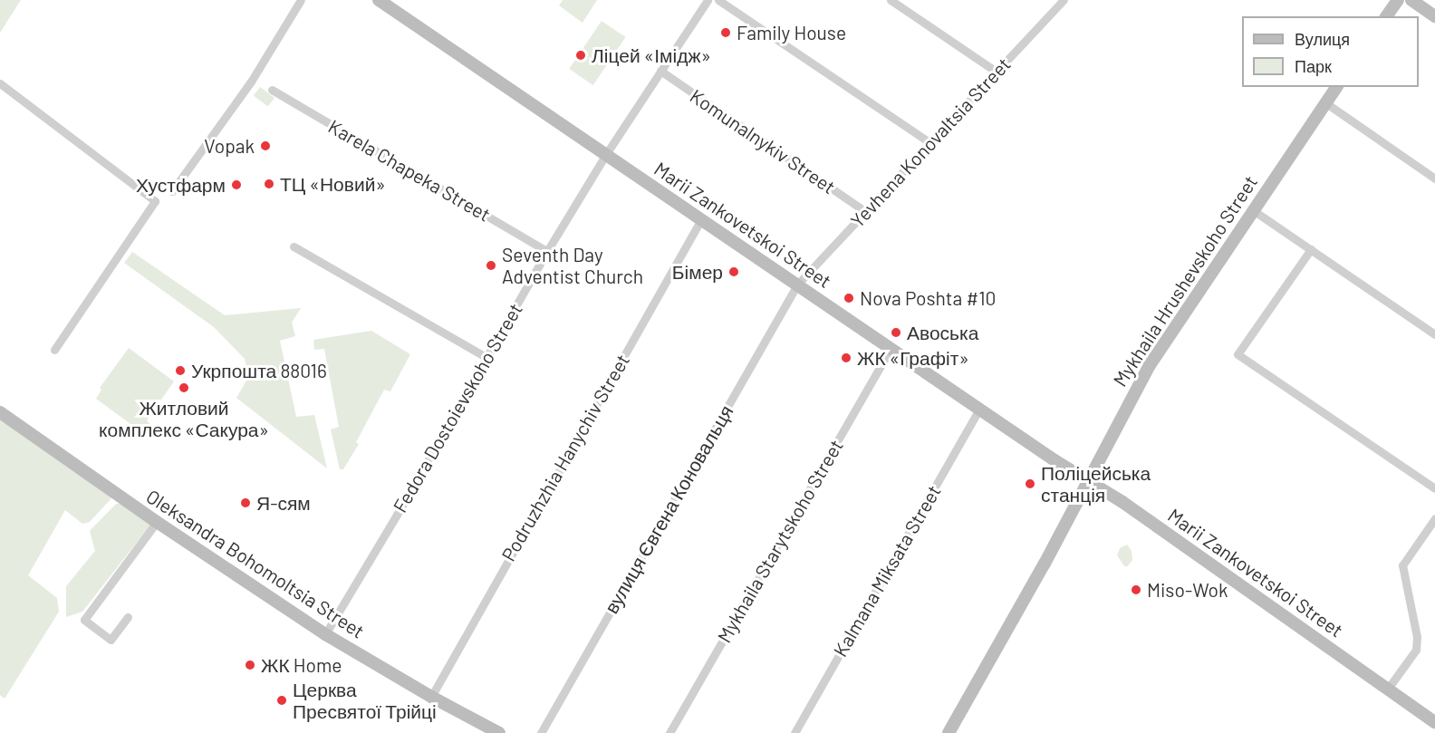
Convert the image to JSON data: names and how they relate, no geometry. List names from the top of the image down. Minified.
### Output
{"streets":{"street":["Komunalnykiv Street","Yevhena Konovaltsia Street","Karela Chapeka Street","Marii Zankovetskoi Street","Mykhaila Hrushevskoho Street","Fedora Dostoievskoho Street","Podruzhzhia Hanychiv Street","вулиця Євгена Коновальця","Mykhaila Starytskoho Street","Oleksandra Bohomoltsia Street","Kalmana Miksata Street"]},"crossings":[["Komunalnykiv Street","Yevhena Konovaltsia Street"],["Komunalnykiv Street","Fedora Dostoievskoho Street"],["Yevhena Konovaltsia Street","Marii Zankovetskoi Street"],["Yevhena Konovaltsia Street","вулиця Євгена Коновальця"],["Karela Chapeka Street","Fedora Dostoievskoho Street"],["Marii Zankovetskoi Street","Mykhaila Hrushevskoho Street"],["Marii Zankovetskoi Street","Fedora Dostoievskoho Street"],["Marii Zankovetskoi Street","Podruzhzhia Hanychiv Street"],["Marii Zankovetskoi Street","вулиця Євгена Коновальця"],["Marii Zankovetskoi Street","Mykhaila Starytskoho Street"],["Marii Zankovetskoi Street","Kalmana Miksata Street"],["Fedora Dostoievskoho Street","Oleksandra Bohomoltsia Street"],["Podruzhzhia Hanychiv Street","Oleksandra Bohomoltsia Street"]],"places":["Family House","Ліцей «Імідж»","Vopak","ТЦ «Новий»","Хустфарм","Seventh Day Adventist Church","Бімер","Nova Poshta #10","Авоська","ЖК «Графіт»","Укрпошта 88016","Житловий комплекс «Сакура»","Поліцейська станція","Я-сям","Miso-Wok","ЖК Home","Церква Пресвятої Трійці"],"legend":["Вулиця","Парк"]}
